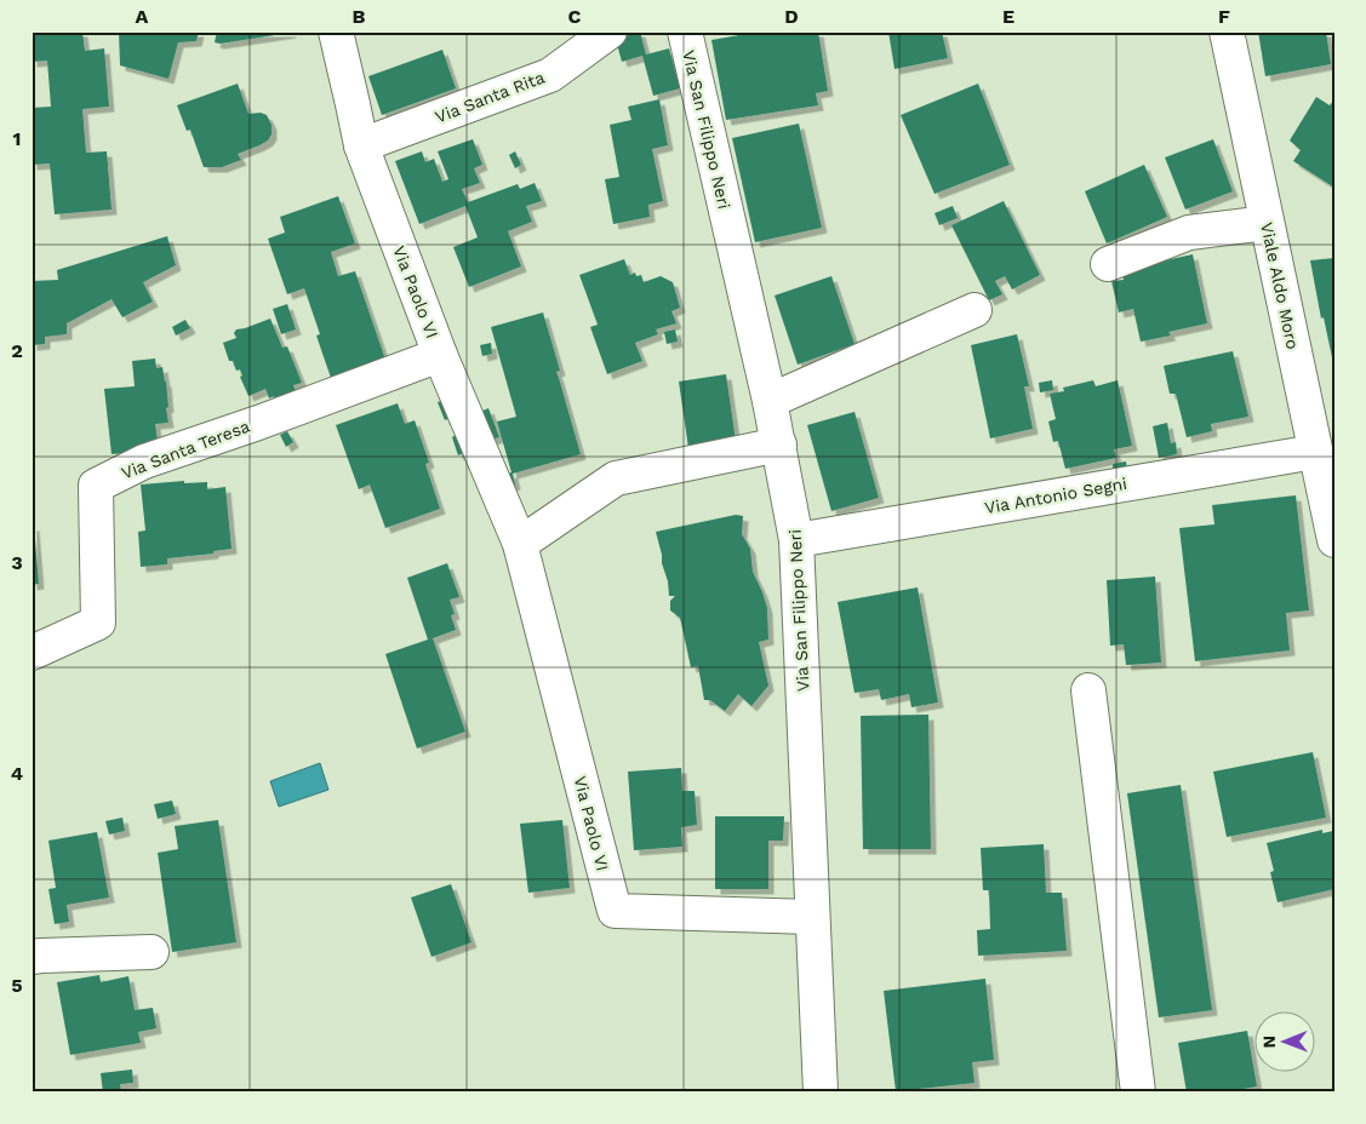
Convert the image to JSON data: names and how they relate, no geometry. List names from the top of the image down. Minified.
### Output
{"streets":{"street":["Via Santa Rita","Via San Filippo Neri","Viale Aldo Moro","Via Paolo VI","Via Santa Teresa","Via Antonio Segni"]},"crossings":[["Via Santa Rita","Via Paolo VI"],["Via San Filippo Neri","Via Paolo VI"],["Via San Filippo Neri","Via Antonio Segni"],["Viale Aldo Moro","Via Antonio Segni"],["Via Paolo VI","Via Santa Teresa"]],"north":"left","grid":{"columns":["A","B","C","D","E","F"],"rows":["1","2","3","4","5"]}}
